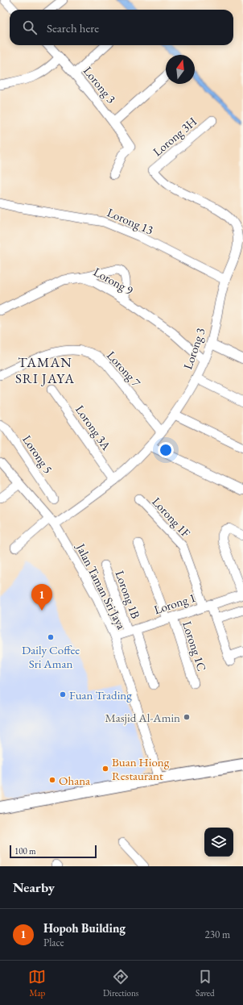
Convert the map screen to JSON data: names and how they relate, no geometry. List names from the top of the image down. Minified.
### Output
{"streets":{"street":["Lorong 3","Lorong 3H","Lorong 13","Lorong 9","Lorong 7","Lorong 3A","Lorong 5","Lorong 1F","Jalan Taman Sri Jaya","Lorong 1B","Lorong 1","Lorong 1C"]},"crossings":[["Lorong 3","Lorong 3H"],["Lorong 3","Lorong 13"],["Lorong 3","Lorong 9"],["Lorong 3","Lorong 7"],["Lorong 3","Lorong 3A"],["Lorong 3","Jalan Taman Sri Jaya"],["Lorong 1F","Lorong 1"],["Jalan Taman Sri Jaya","Lorong 1"],["Lorong 1B","Lorong 1"],["Lorong 1","Lorong 1C"]],"districts":["TAMAN SRI JAYA"],"places":["Daily Coffee Sri Aman","Fuan Trading","Masjid Al-Amin","Buan Hiong Restaurant","Ohana"],"scale_bar":"100 m","north":"top","page":{"search":"Search here","pins":"1","scale":"100 m","heading":"Nearby","list":[{"mark":"1","name":"Hopoh Building","note":"Place","value":"230 m"}],"nav":["Map","Directions","Saved"]}}
